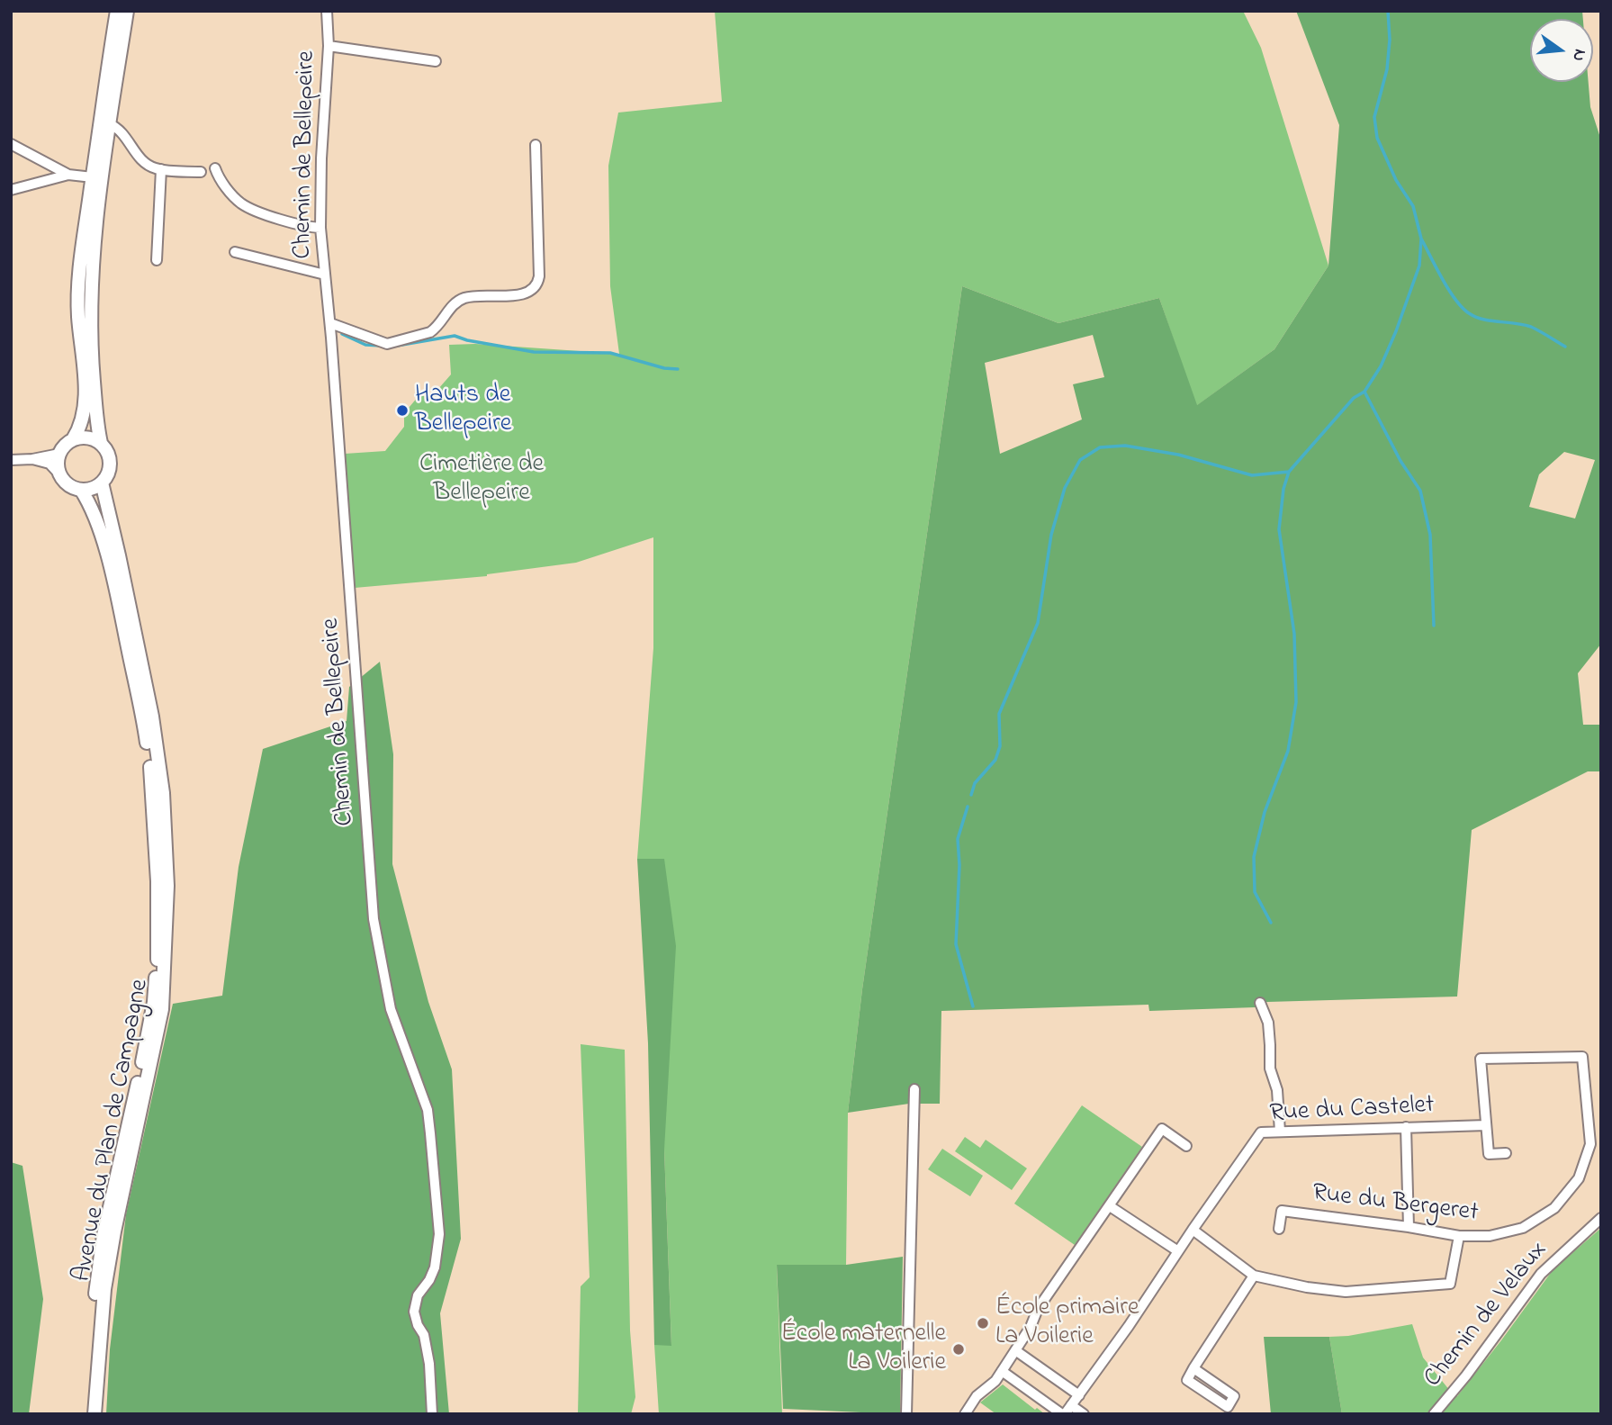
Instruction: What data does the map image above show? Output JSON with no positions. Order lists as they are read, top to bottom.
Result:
{
  "streets": {
    "main road": ["Avenue du Plan de Campagne"],
    "street": [
      "Chemin de Bellepeire",
      "Rue du Castelet",
      "Rue du Bergeret",
      "Chemin de Velaux"
    ]
  },
  "crossings": [
    ["Rue du Castelet", "Rue du Bergeret"]
  ],
  "parks": ["Cimetière de Bellepeire"],
  "places": ["Hauts de Bellepeire", "École primaire La Voilerie", "École maternelle La Voilerie"],
  "north": "right"
}
